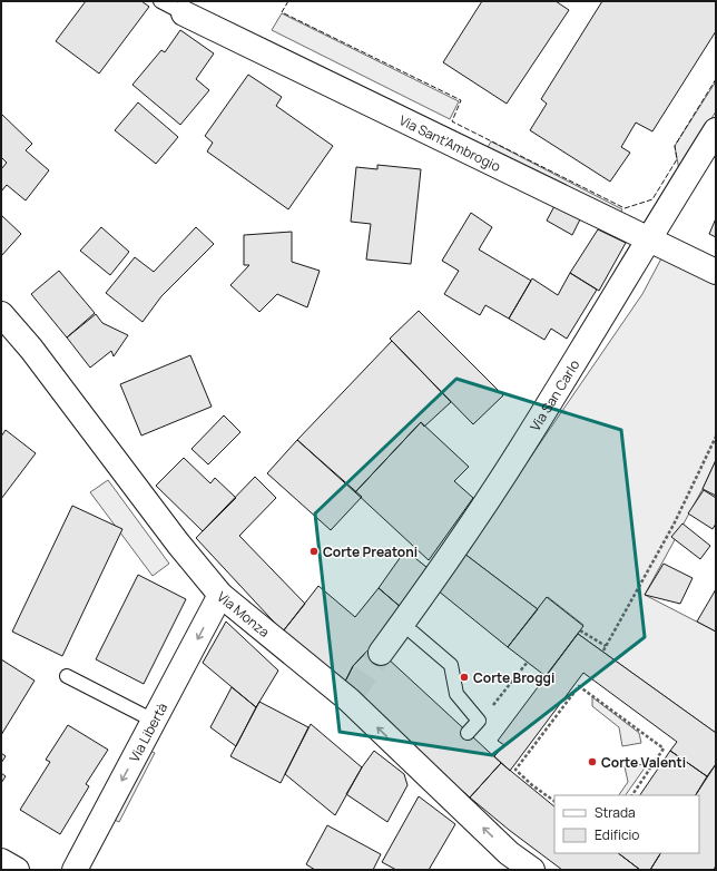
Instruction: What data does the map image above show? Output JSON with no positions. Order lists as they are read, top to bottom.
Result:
{
  "streets": {
    "street": [
      "Via Sant'Ambrogio",
      "Via San Carlo",
      "Via Monza",
      "Via Libertà"
    ]
  },
  "crossings": [
    ["Via Sant'Ambrogio", "Via San Carlo"],
    ["Via Monza", "Via Libertà"]
  ],
  "one_way": ["Via Monza", "Via Libertà"],
  "places": ["Corte Preatoni", "Corte Broggi", "Corte Valenti"],
  "legend": ["Strada", "Edificio"]
}
